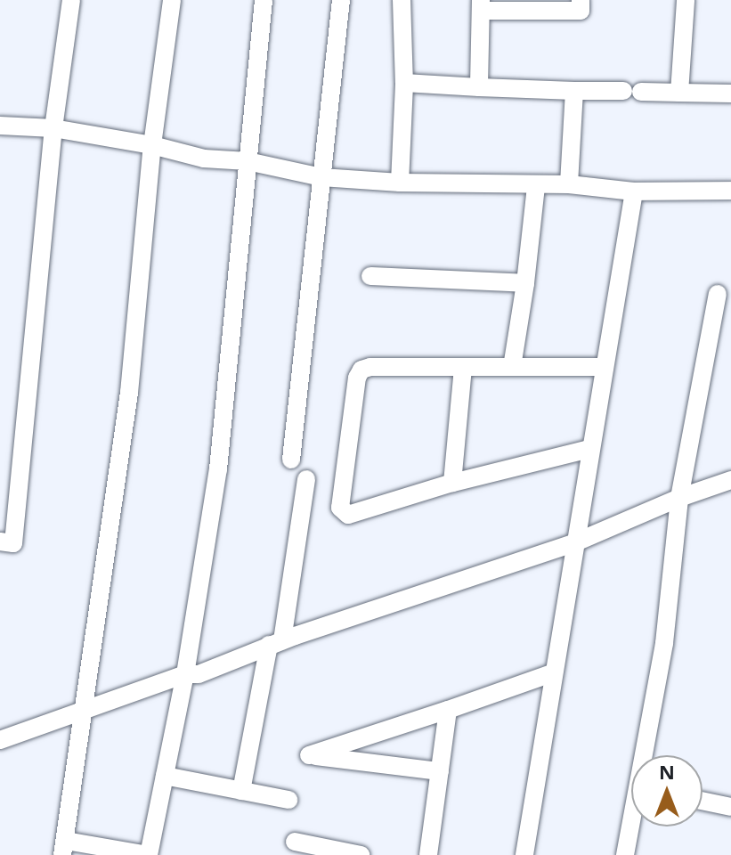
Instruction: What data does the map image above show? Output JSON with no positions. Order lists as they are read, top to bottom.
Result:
{
  "north": "top"
}
